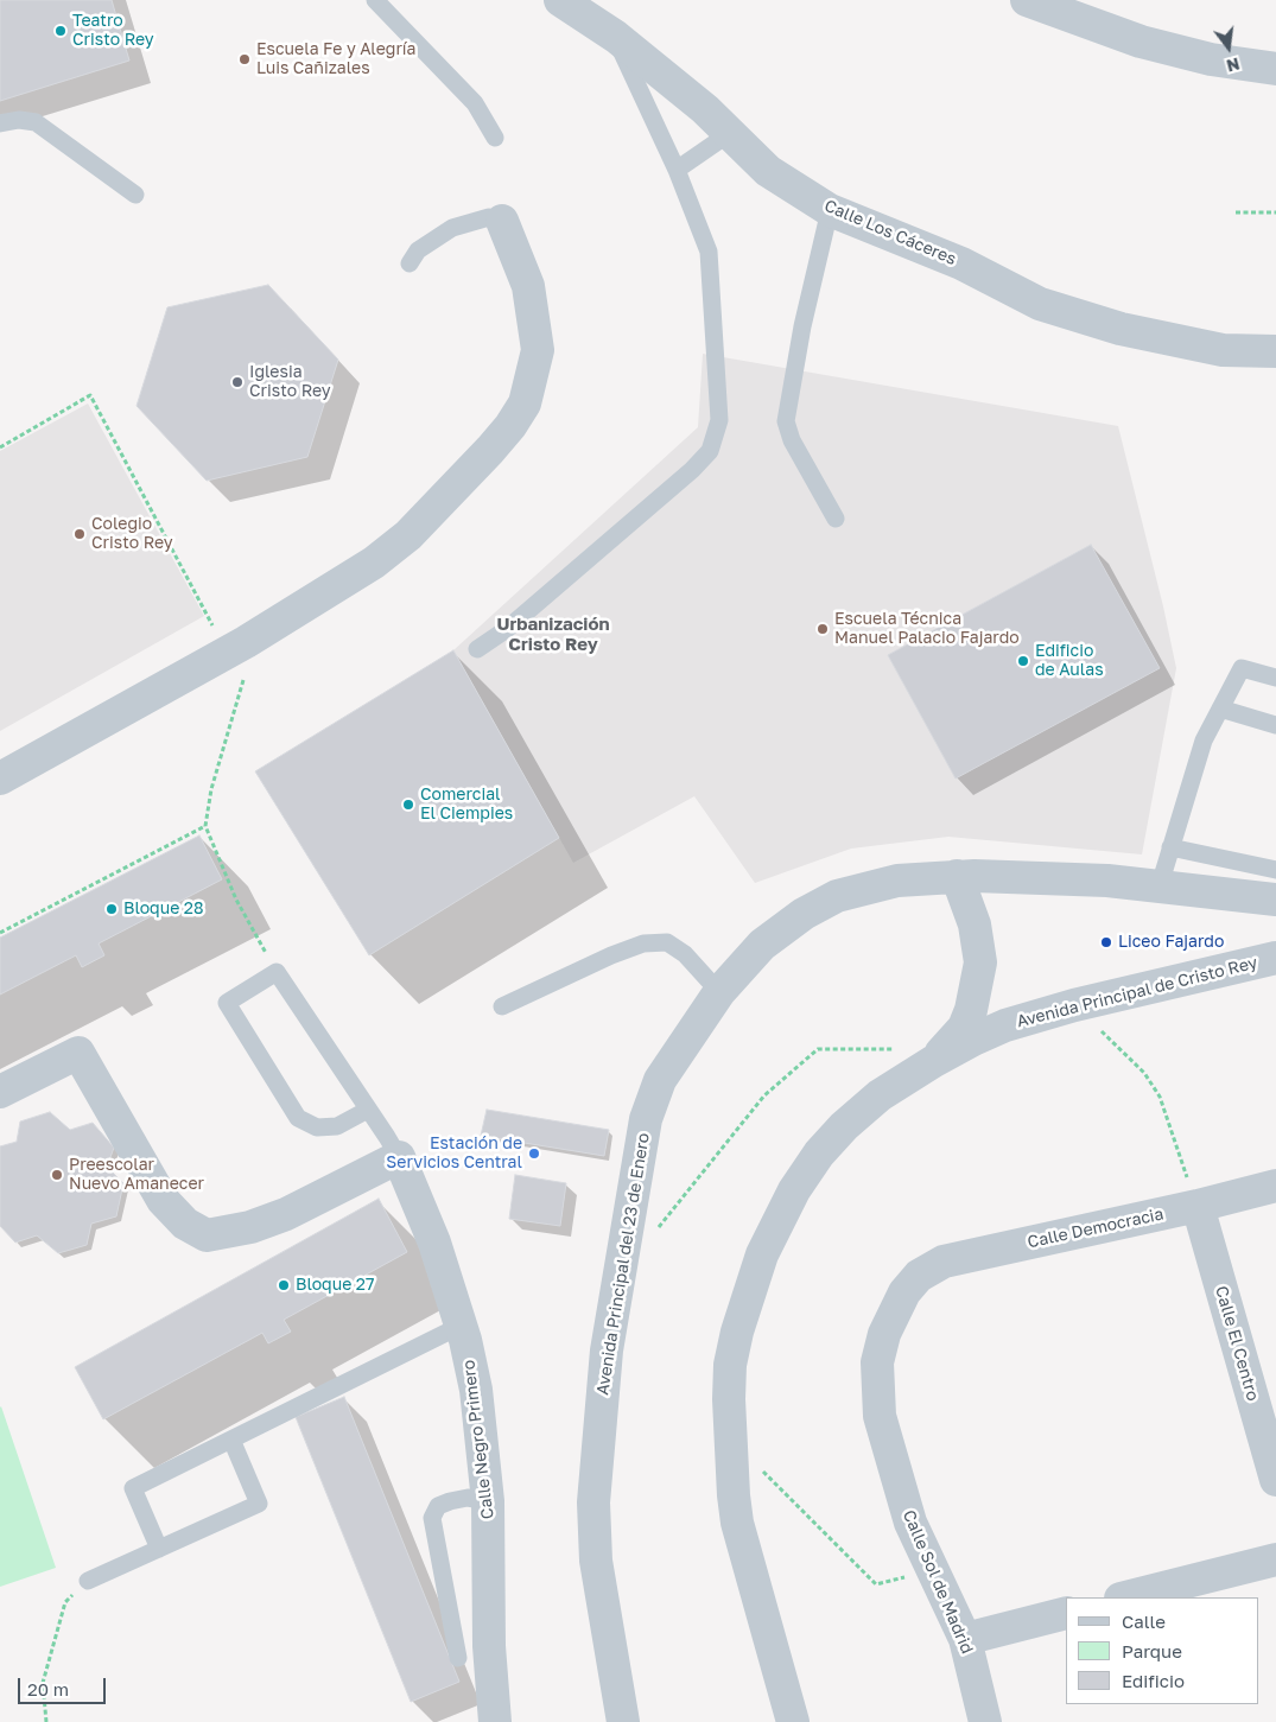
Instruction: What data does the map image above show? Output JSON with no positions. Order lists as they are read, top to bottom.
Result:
{
  "streets": {
    "street": [
      "Calle Los Cáceres",
      "Avenida Principal de Cristo Rey",
      "Calle Democracia",
      "Avenida Principal del 23 de Enero",
      "Calle El Centro",
      "Calle Negro Primero",
      "Calle Sol de Madrid"
    ]
  },
  "crossings": [
    ["Calle Democracia", "Calle El Centro"],
    ["Calle Democracia", "Calle Sol de Madrid"]
  ],
  "districts": ["Urbanización Cristo Rey"],
  "places": [
    "Teatro Cristo Rey",
    "Escuela Fe y Alegría Luis Cañizales",
    "Iglesia Cristo Rey",
    "Colegio Cristo Rey",
    "Escuela Técnica Manuel Palacio Fajardo",
    "Edificio de Aulas",
    "Comercial El Ciempies",
    "Bloque 28",
    "Liceo Fajardo",
    "Estación de Servicios Central",
    "Preescolar Nuevo Amanecer",
    "Bloque 27"
  ],
  "legend": ["Calle", "Parque", "Edificio"],
  "scale_bar": "20 m",
  "north": "bottom"
}
